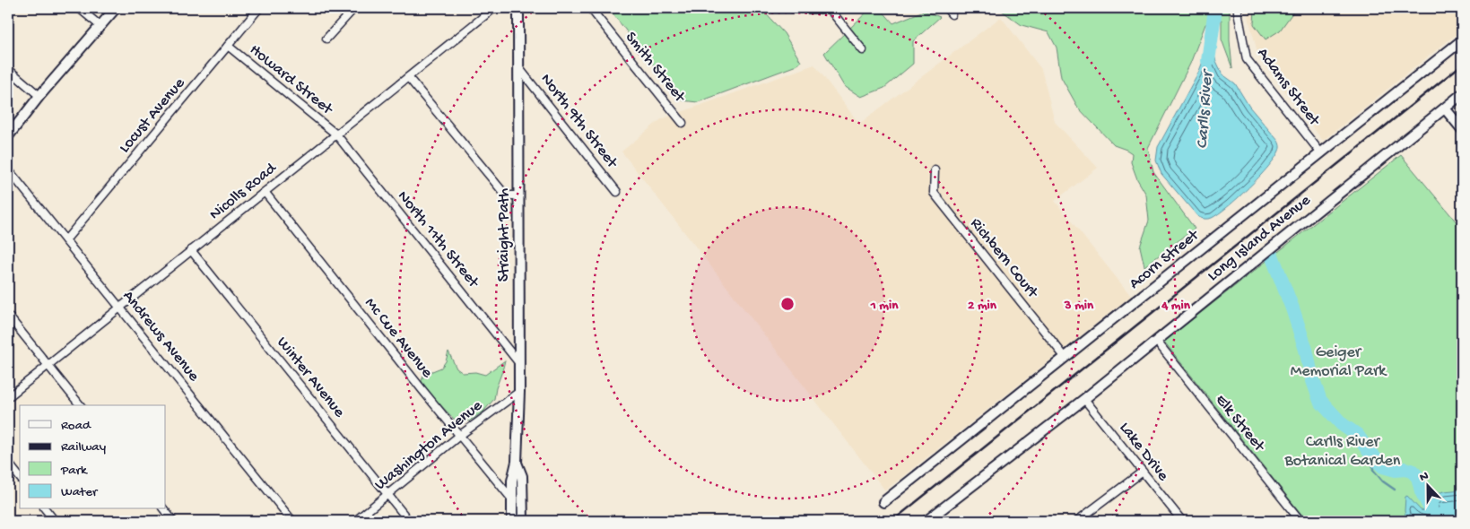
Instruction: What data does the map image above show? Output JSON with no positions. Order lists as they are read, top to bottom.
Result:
{
  "streets": {
    "street": [
      "Smith Street",
      "Howard Street",
      "Adams Street",
      "Locust Avenue",
      "North 9th Street",
      "Nicolls Road",
      "Straight Path",
      "Long Island Avenue",
      "North 11th Street",
      "Richbern Court",
      "Acorn Street",
      "Andrews Avenue",
      "Mc Cue Avenue",
      "Winter Avenue",
      "Elk Street",
      "Washington Avenue",
      "Lake Drive"
    ]
  },
  "crossings": [
    ["Howard Street", "Locust Avenue"],
    ["Howard Street", "Nicolls Road"],
    ["Howard Street", "North 11th Street"],
    ["Adams Street", "Acorn Street"],
    ["Locust Avenue", "Andrews Avenue"],
    ["North 9th Street", "Straight Path"],
    ["Nicolls Road", "North 11th Street"],
    ["Nicolls Road", "Andrews Avenue"],
    ["Nicolls Road", "Mc Cue Avenue"],
    ["Nicolls Road", "Winter Avenue"],
    ["Straight Path", "North 11th Street"],
    ["Straight Path", "Mc Cue Avenue"],
    ["Straight Path", "Washington Avenue"],
    ["Long Island Avenue", "Elk Street"],
    ["Long Island Avenue", "Lake Drive"],
    ["Richbern Court", "Acorn Street"],
    ["Mc Cue Avenue", "Washington Avenue"],
    ["Winter Avenue", "Washington Avenue"]
  ],
  "water": ["Carlls River"],
  "parks": ["Geiger Memorial Park", "Carlls River Botanical Garden"],
  "legend": [
    "Road",
    "Railway",
    "Park",
    "Water"
  ],
  "north": "top",
  "rings": [
    "1 min",
    "2 min",
    "3 min",
    "4 min"
  ]
}
